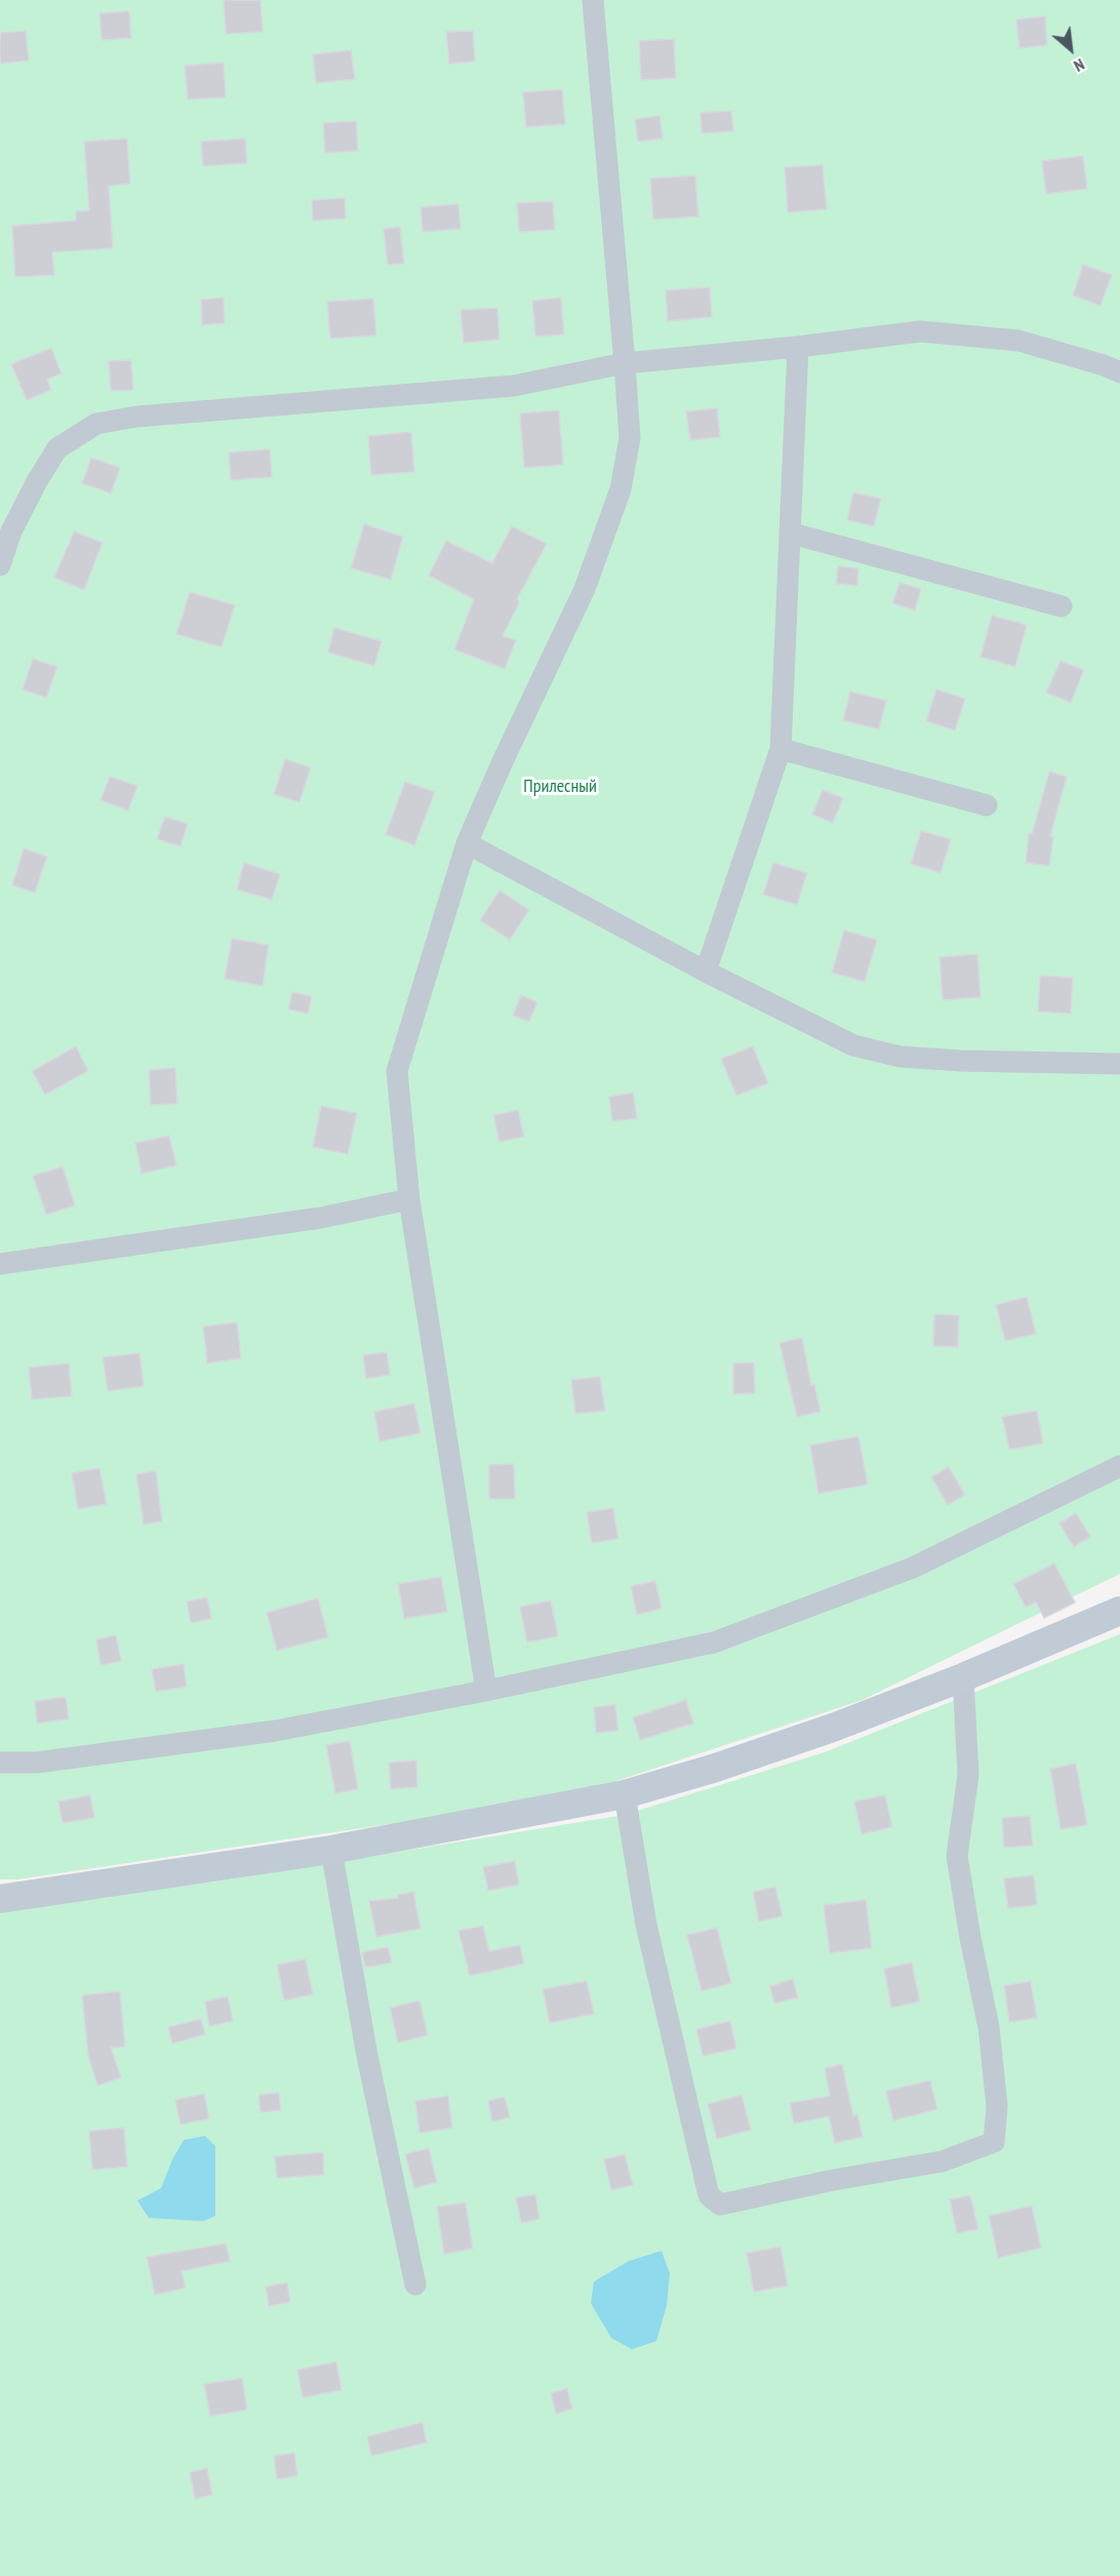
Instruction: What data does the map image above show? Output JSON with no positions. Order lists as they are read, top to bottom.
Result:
{
  "parks": ["Прилесный"],
  "north": "bottom right"
}
